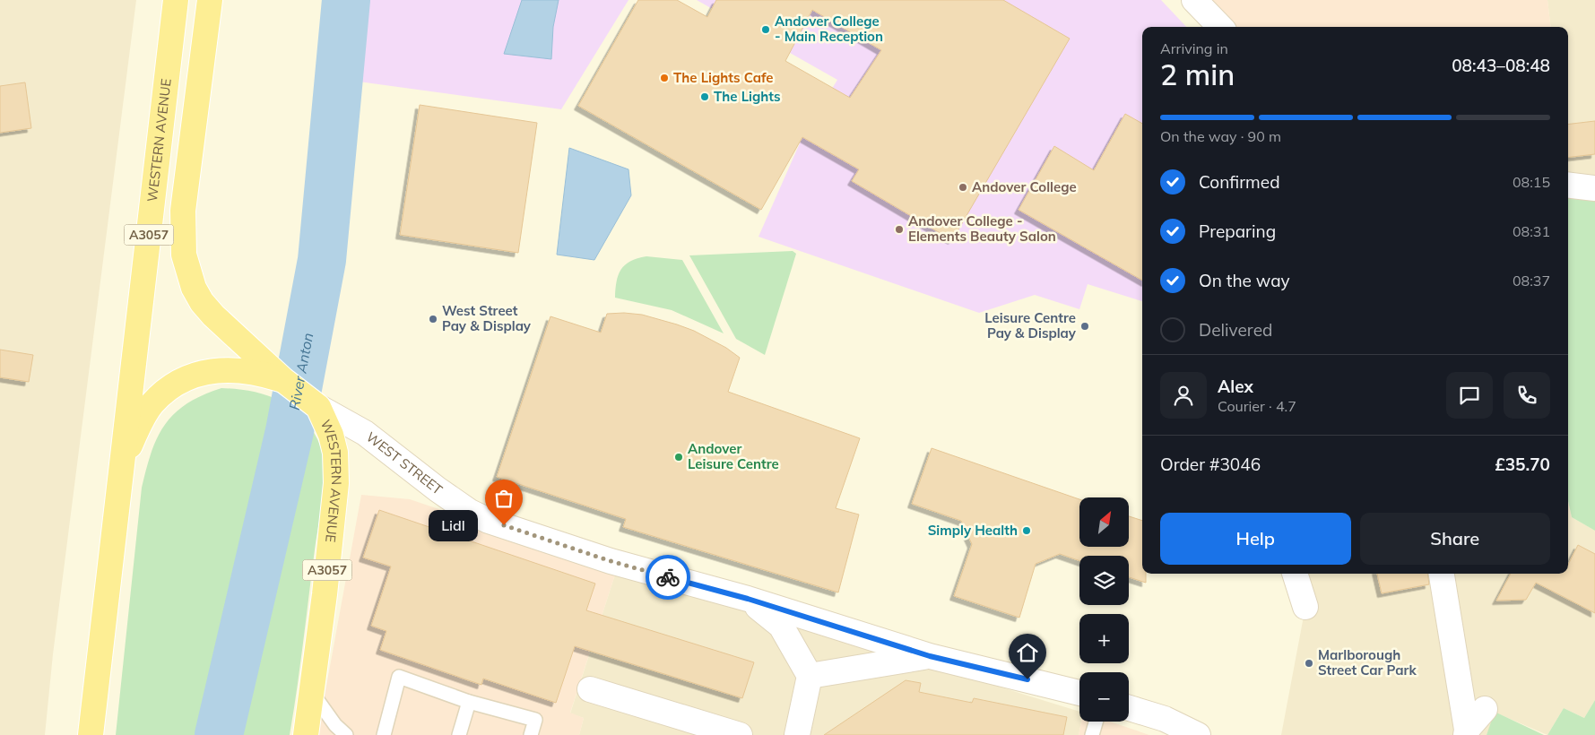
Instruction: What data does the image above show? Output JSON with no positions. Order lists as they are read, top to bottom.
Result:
{
  "streets": {
    "main road": ["WESTERN AVENUE", "A3057"],
    "street": ["WEST STREET"]
  },
  "crossings": [
    ["WESTERN AVENUE", "WEST STREET"]
  ],
  "water": ["River Anton"],
  "places": [
    "Andover College - Main Reception",
    "The Lights Cafe",
    "The Lights",
    "Andover College",
    "Andover College - Elements Beauty Salon",
    "West Street Pay & Display",
    "Leisure Centre Pay & Display",
    "Andover Leisure Centre",
    "Lidl",
    "Simply Health",
    "Marlborough Street Car Park"
  ],
  "north": "top right",
  "page": {
    "heading": ["2 min", "Arriving in", "08:43–08:48"],
    "panel": [
      "Alex",
      "Courier · 4.7",
      "Order #3046",
      "£35.70"
    ],
    "bar": "On the way · 90 m",
    "list": [
      ["Confirmed", "08:15"],
      ["Preparing", "08:31"],
      ["On the way", "08:37"],
      "Delivered"
    ],
    "map_buttons": ["+", "−"],
    "buttons": ["Help", "Share"],
    "bubble": "Lidl"
  }
}
